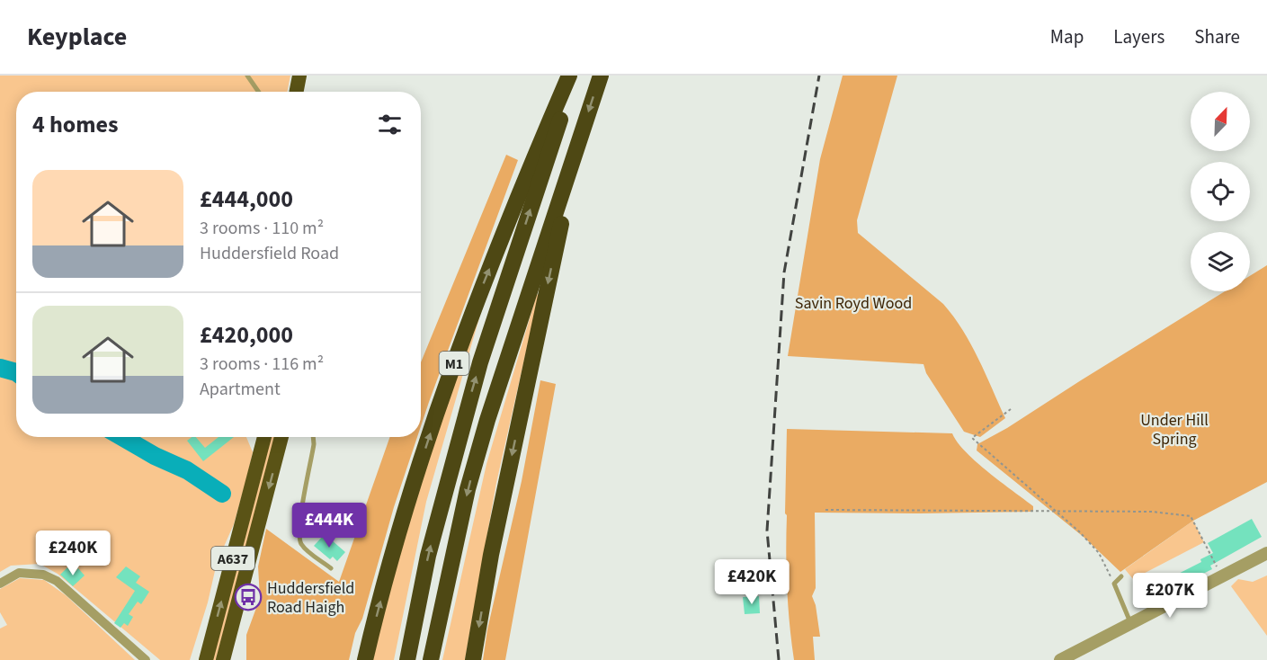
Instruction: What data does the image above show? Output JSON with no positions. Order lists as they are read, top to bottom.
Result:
{
  "streets": {
    "highway": ["M1", "A637"]
  },
  "parks": ["Savin Royd Wood", "Under Hill Spring"],
  "places": {
    "bus stop": ["Huddersfield Road Haigh"]
  },
  "north": "top right",
  "page": {
    "header": "Keyplace",
    "nav": ["Map", "Layers", "Share"],
    "heading": "4 homes",
    "list": [
      {
        "name": "£444,000",
        "note": "3 rooms · 110 m² · Huddersfield Road"
      },
      {
        "name": "£420,000",
        "note": "3 rooms · 116 m² · Apartment"
      }
    ],
    "price": [
      "£444K",
      "£240K",
      "£420K",
      "£207K"
    ]
  }
}
